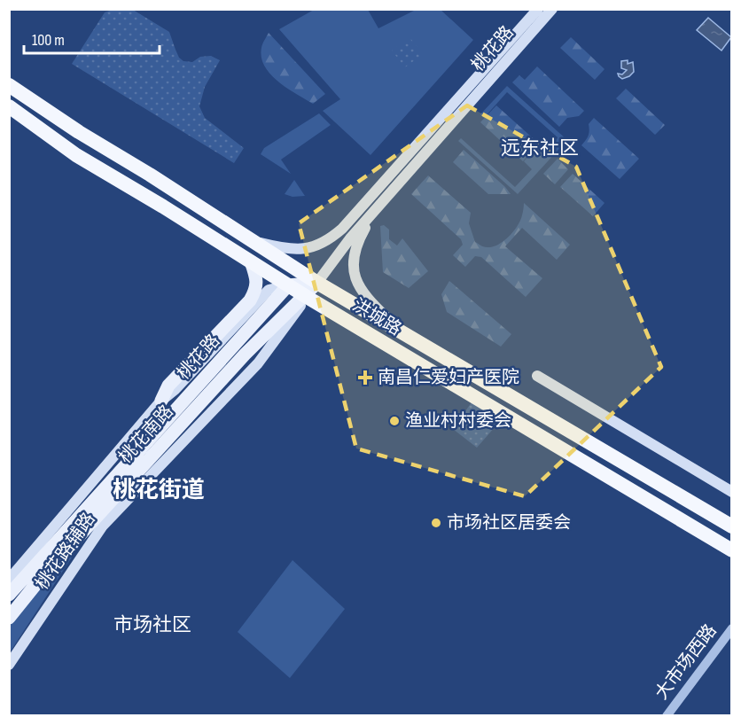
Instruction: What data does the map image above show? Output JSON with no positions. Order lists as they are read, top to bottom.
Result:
{
  "streets": {
    "highway": ["洪城路"],
    "main road": ["桃花路", "桃花南路", "桃花路辅路"],
    "street": ["大市场西路"]
  },
  "crossings": [
    ["桃花路", "洪城路"],
    ["桃花路", "桃花南路"],
    ["洪城路", "桃花南路"],
    ["洪城路", "桃花路辅路"],
    ["桃花南路", "桃花路辅路"]
  ],
  "districts": ["远东社区", "桃花街道", "市场社区"],
  "places": {
    "health": ["南昌仁爱妇产医院"],
    "other": ["渔业村村委会", "市场社区居委会"]
  },
  "scale_bar": "100 m"
}
